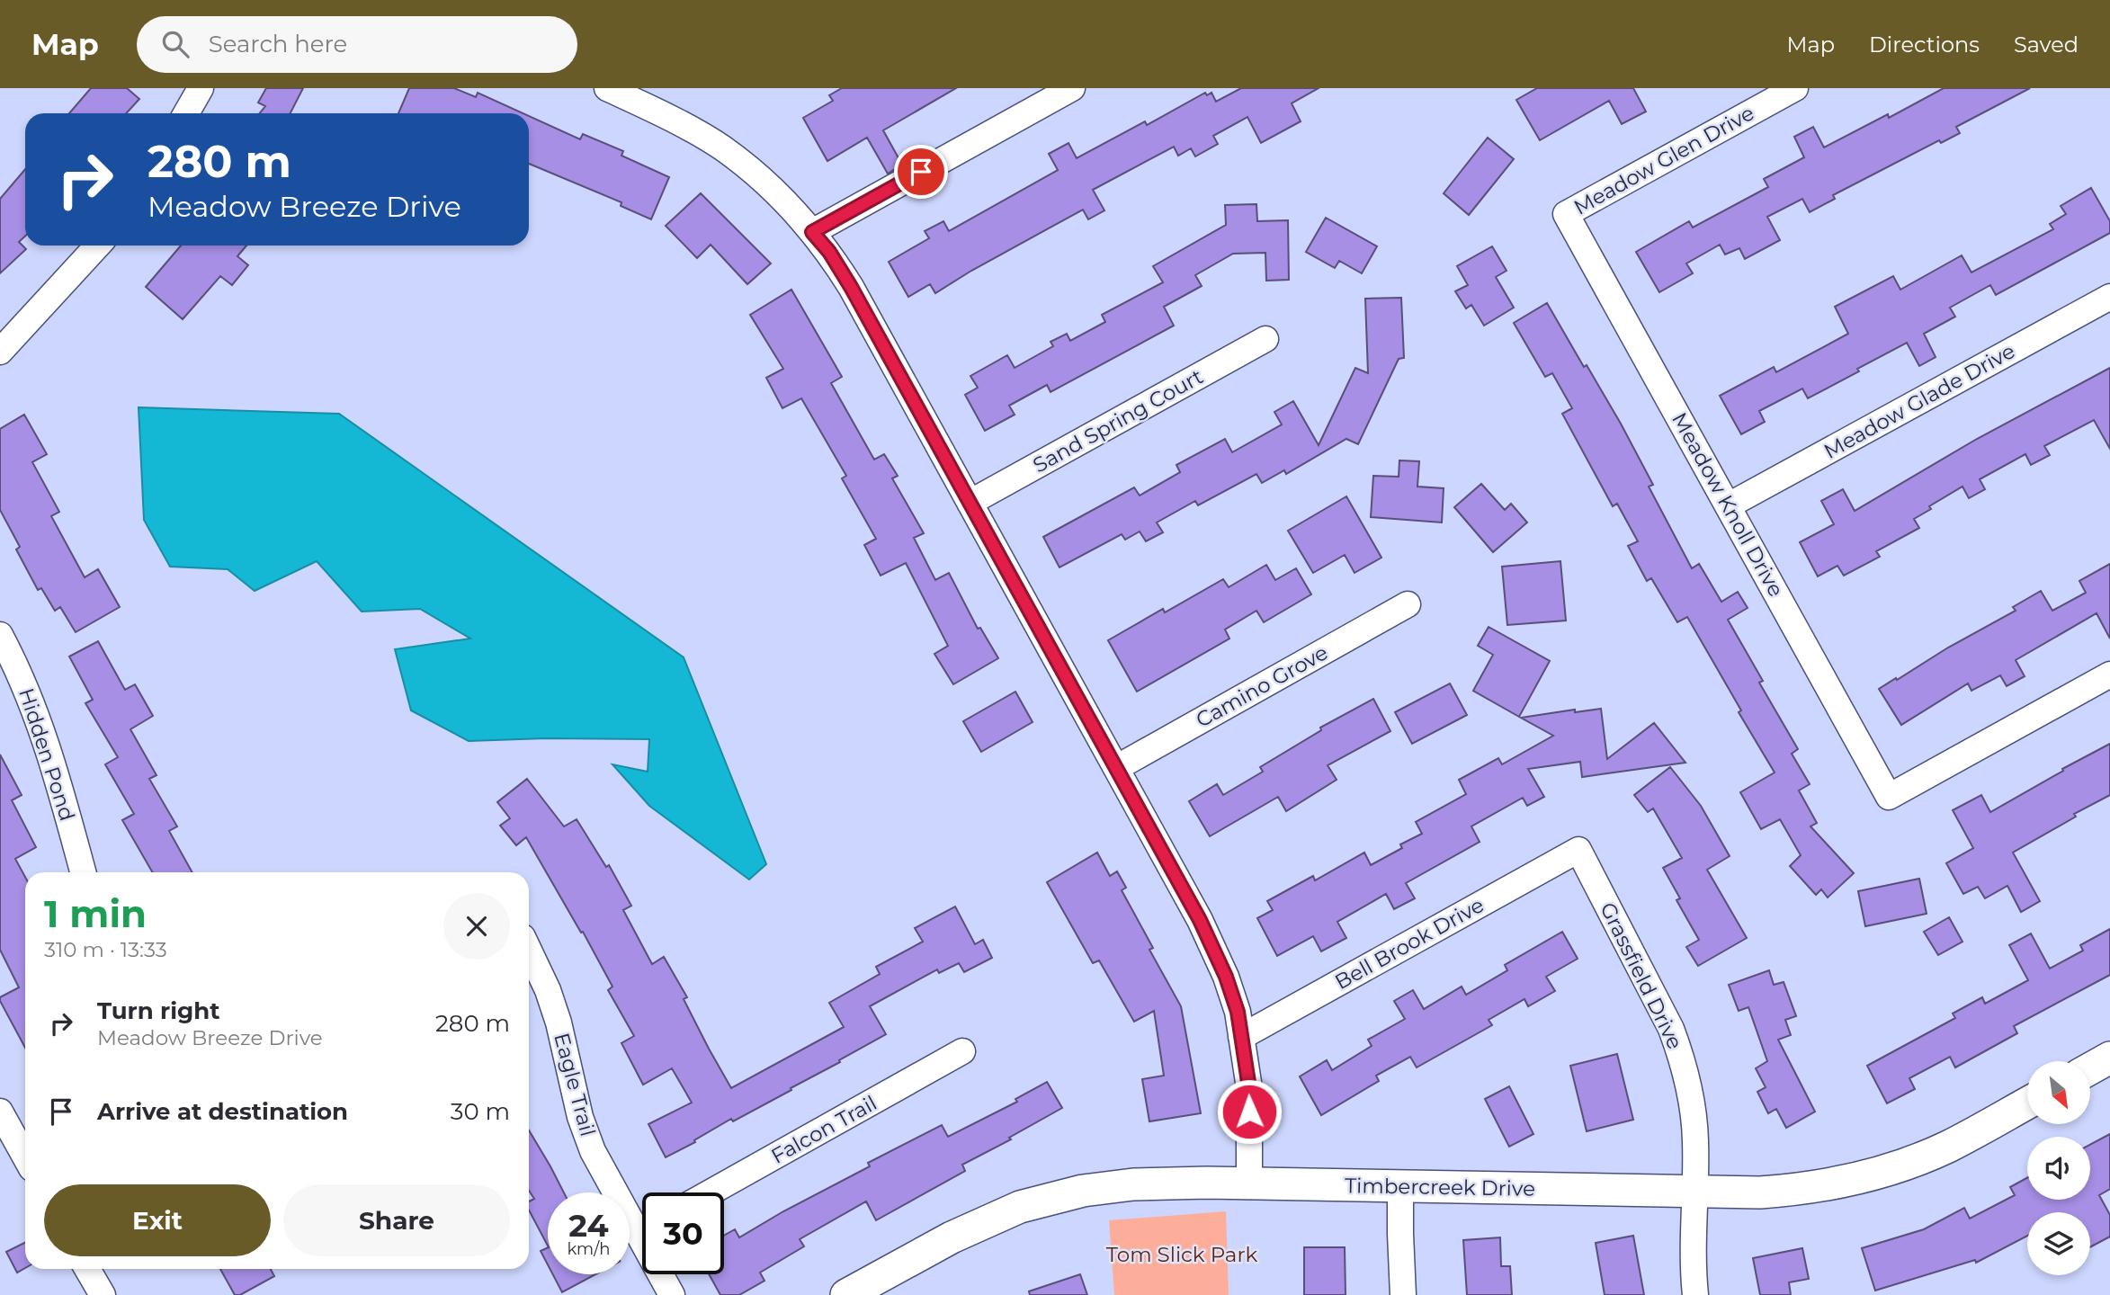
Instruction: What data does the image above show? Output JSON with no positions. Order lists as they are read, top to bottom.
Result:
{
  "streets": {
    "street": [
      "Meadow Glen Drive",
      "Meadow Glade Drive",
      "Sand Spring Court",
      "Meadow Knoll Drive",
      "Camino Grove",
      "Hidden Pond",
      "Bell Brook Drive",
      "Grassfield Drive",
      "Eagle Trail",
      "Falcon Trail",
      "Timbercreek Drive"
    ]
  },
  "crossings": [
    ["Meadow Glen Drive", "Meadow Knoll Drive"],
    ["Meadow Glade Drive", "Meadow Knoll Drive"],
    ["Bell Brook Drive", "Grassfield Drive"],
    ["Grassfield Drive", "Timbercreek Drive"]
  ],
  "parks": ["Tom Slick Park"],
  "north": "bottom right",
  "page": {
    "header": "Map",
    "search": "Search here",
    "nav": ["Map", "Directions", "Saved"],
    "turn": ["280 m", "Meadow Breeze Drive"],
    "heading": ["1 min", "310 m · 13:33"],
    "list": [
      {
        "name": "Turn right",
        "note": "Meadow Breeze Drive",
        "value": "280 m"
      },
      {
        "name": "Arrive at destination",
        "value": "30 m"
      }
    ],
    "buttons": ["Exit", "Share"],
    "speed": "24 km/h",
    "limit": "30"
  }
}
